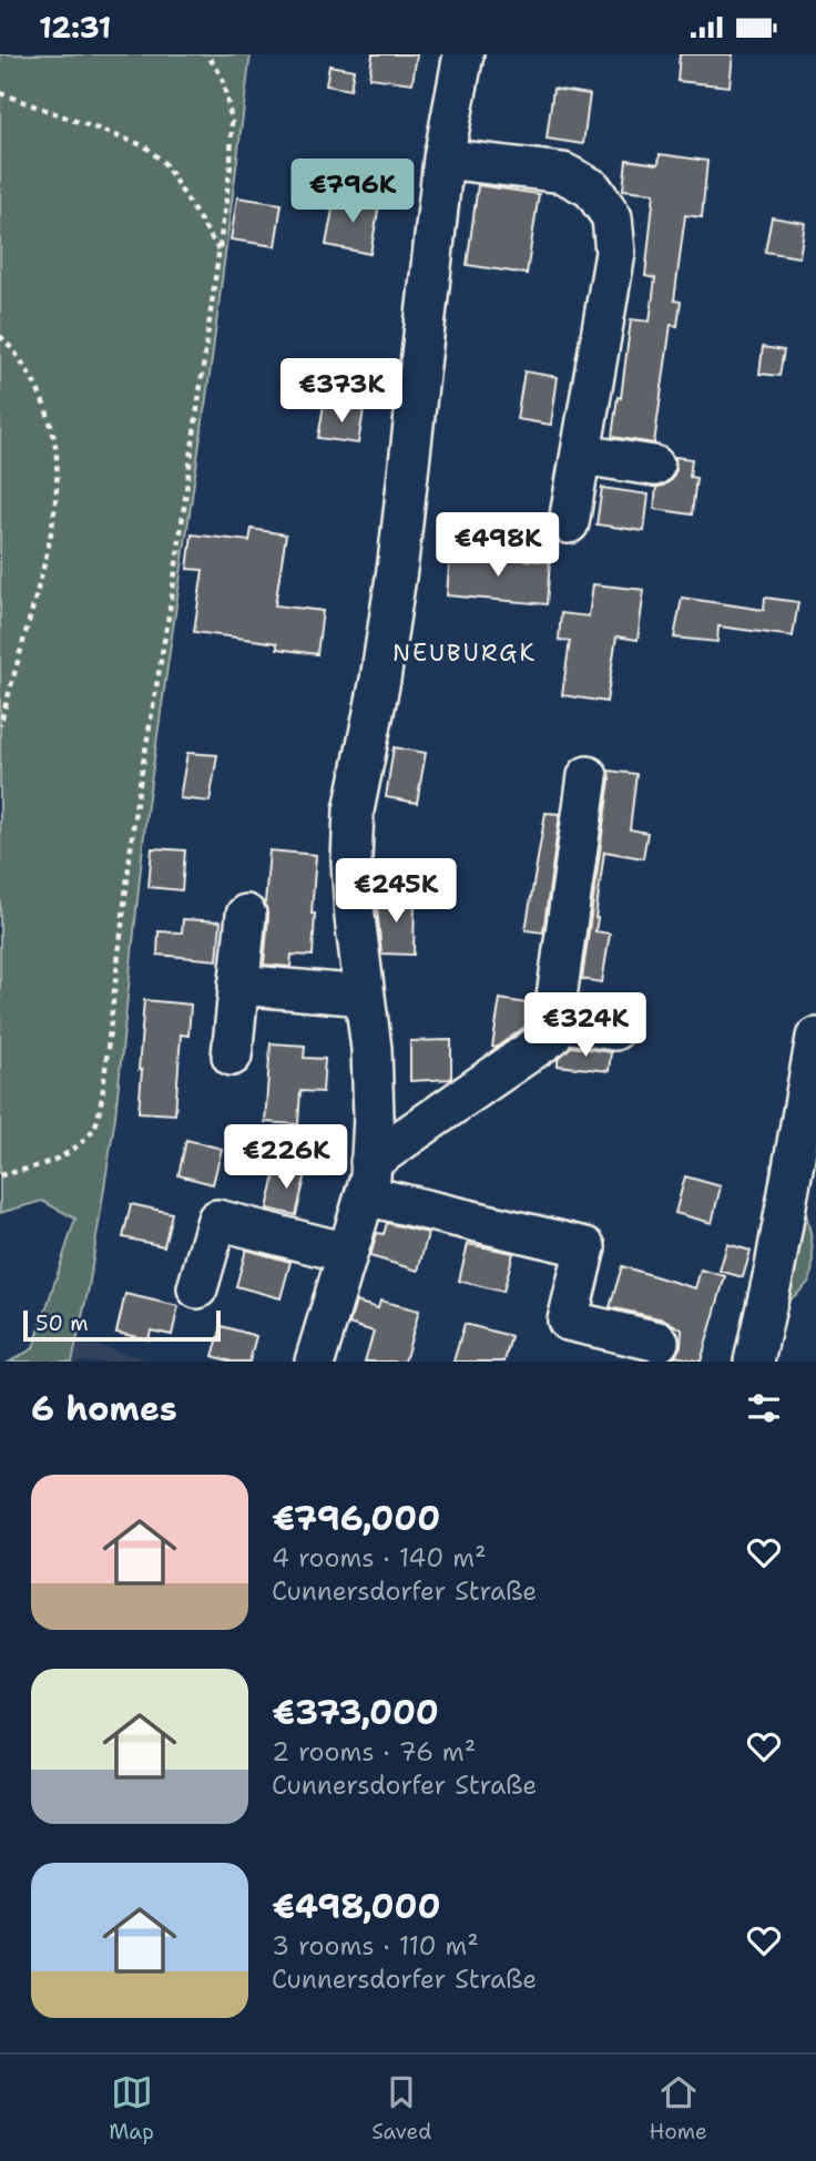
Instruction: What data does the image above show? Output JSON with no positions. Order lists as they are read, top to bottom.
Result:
{
  "districts": ["NEUBURGK"],
  "scale_bar": "50 m",
  "page": {
    "status": "12:31",
    "price": [
      "€796K",
      "€373K",
      "€498K",
      "€245K",
      "€324K",
      "€226K"
    ],
    "scale": "50 m",
    "heading": "6 homes",
    "list": [
      {
        "name": "€796,000",
        "note": "4 rooms · 140 m² · Cunnersdorfer Straße"
      },
      {
        "name": "€373,000",
        "note": "2 rooms · 76 m² · Cunnersdorfer Straße"
      },
      {
        "name": "€498,000",
        "note": "3 rooms · 110 m² · Cunnersdorfer Straße"
      }
    ],
    "tabs": ["Map", "Saved", "Home"]
  }
}
